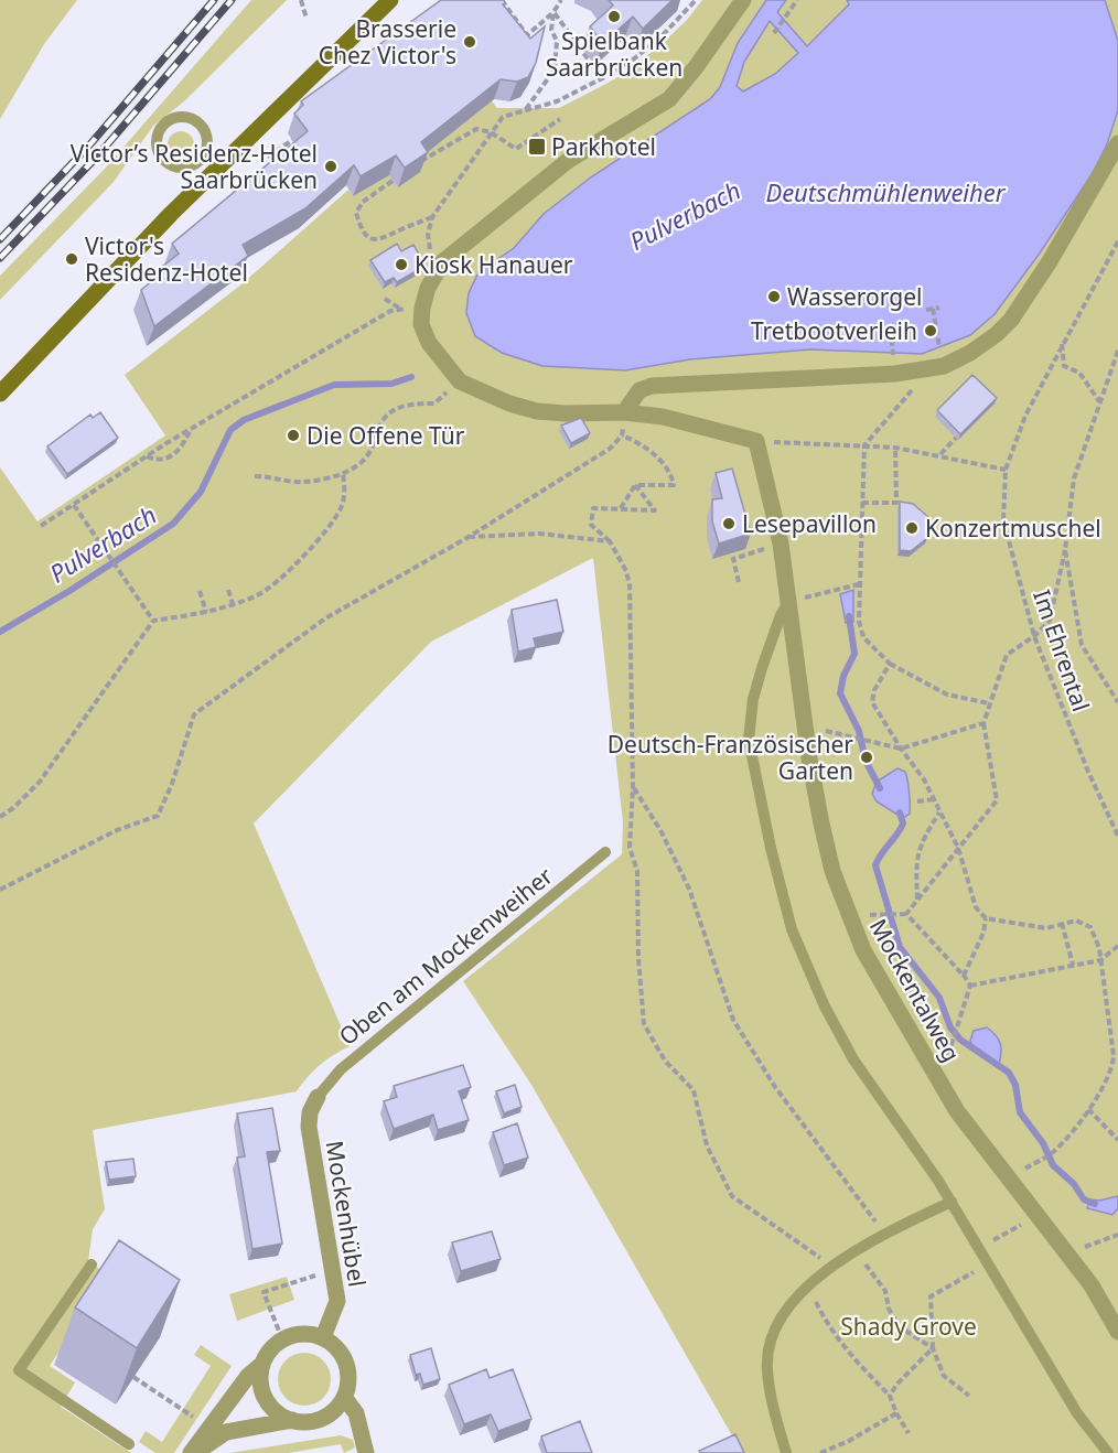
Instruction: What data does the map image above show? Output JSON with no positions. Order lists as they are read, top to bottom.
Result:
{
  "streets": {
    "street": ["Mockentalweg", "Mockenhübel"],
    "lane": ["Oben am Mockenweiher"],
    "path": ["Im Ehrental"]
  },
  "crossings": [
    ["Oben am Mockenweiher", "Mockenhübel"]
  ],
  "water": ["Deutschmühlenweiher", "Pulverbach"],
  "parks": ["Shady Grove"],
  "places": {
    "other": [
      "Spielbank Saarbrücken",
      "Brasserie Chez Victor's",
      "Victor’s Residenz-Hotel Saarbrücken",
      "Victor's Residenz-Hotel",
      "Kiosk Hanauer",
      "Wasserorgel",
      "Tretbootverleih",
      "Die Offene Tür",
      "Lesepavillon",
      "Konzertmuschel",
      "Deutsch-Französischer Garten"
    ],
    "transit": ["Parkhotel"]
  }
}
